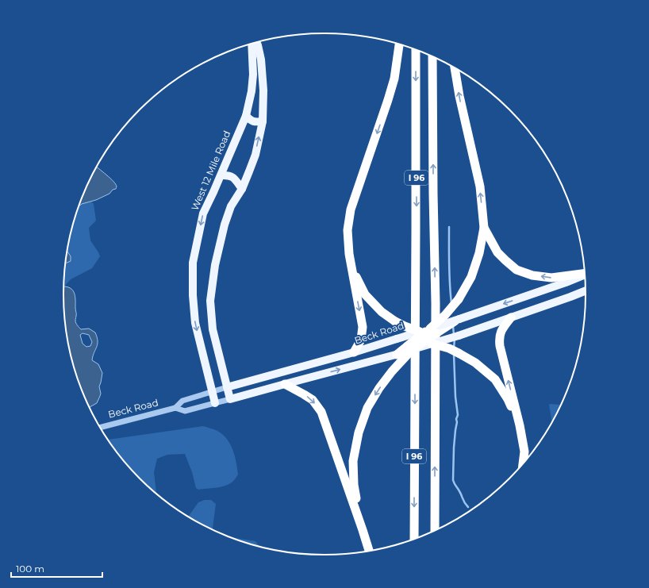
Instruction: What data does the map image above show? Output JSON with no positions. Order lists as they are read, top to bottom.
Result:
{
  "streets": {
    "highway": ["I 96"],
    "main road": ["West 12 Mile Road", "Beck Road"]
  },
  "crossings": [
    ["West 12 Mile Road", "Beck Road"]
  ],
  "scale_bar": "100 m"
}
